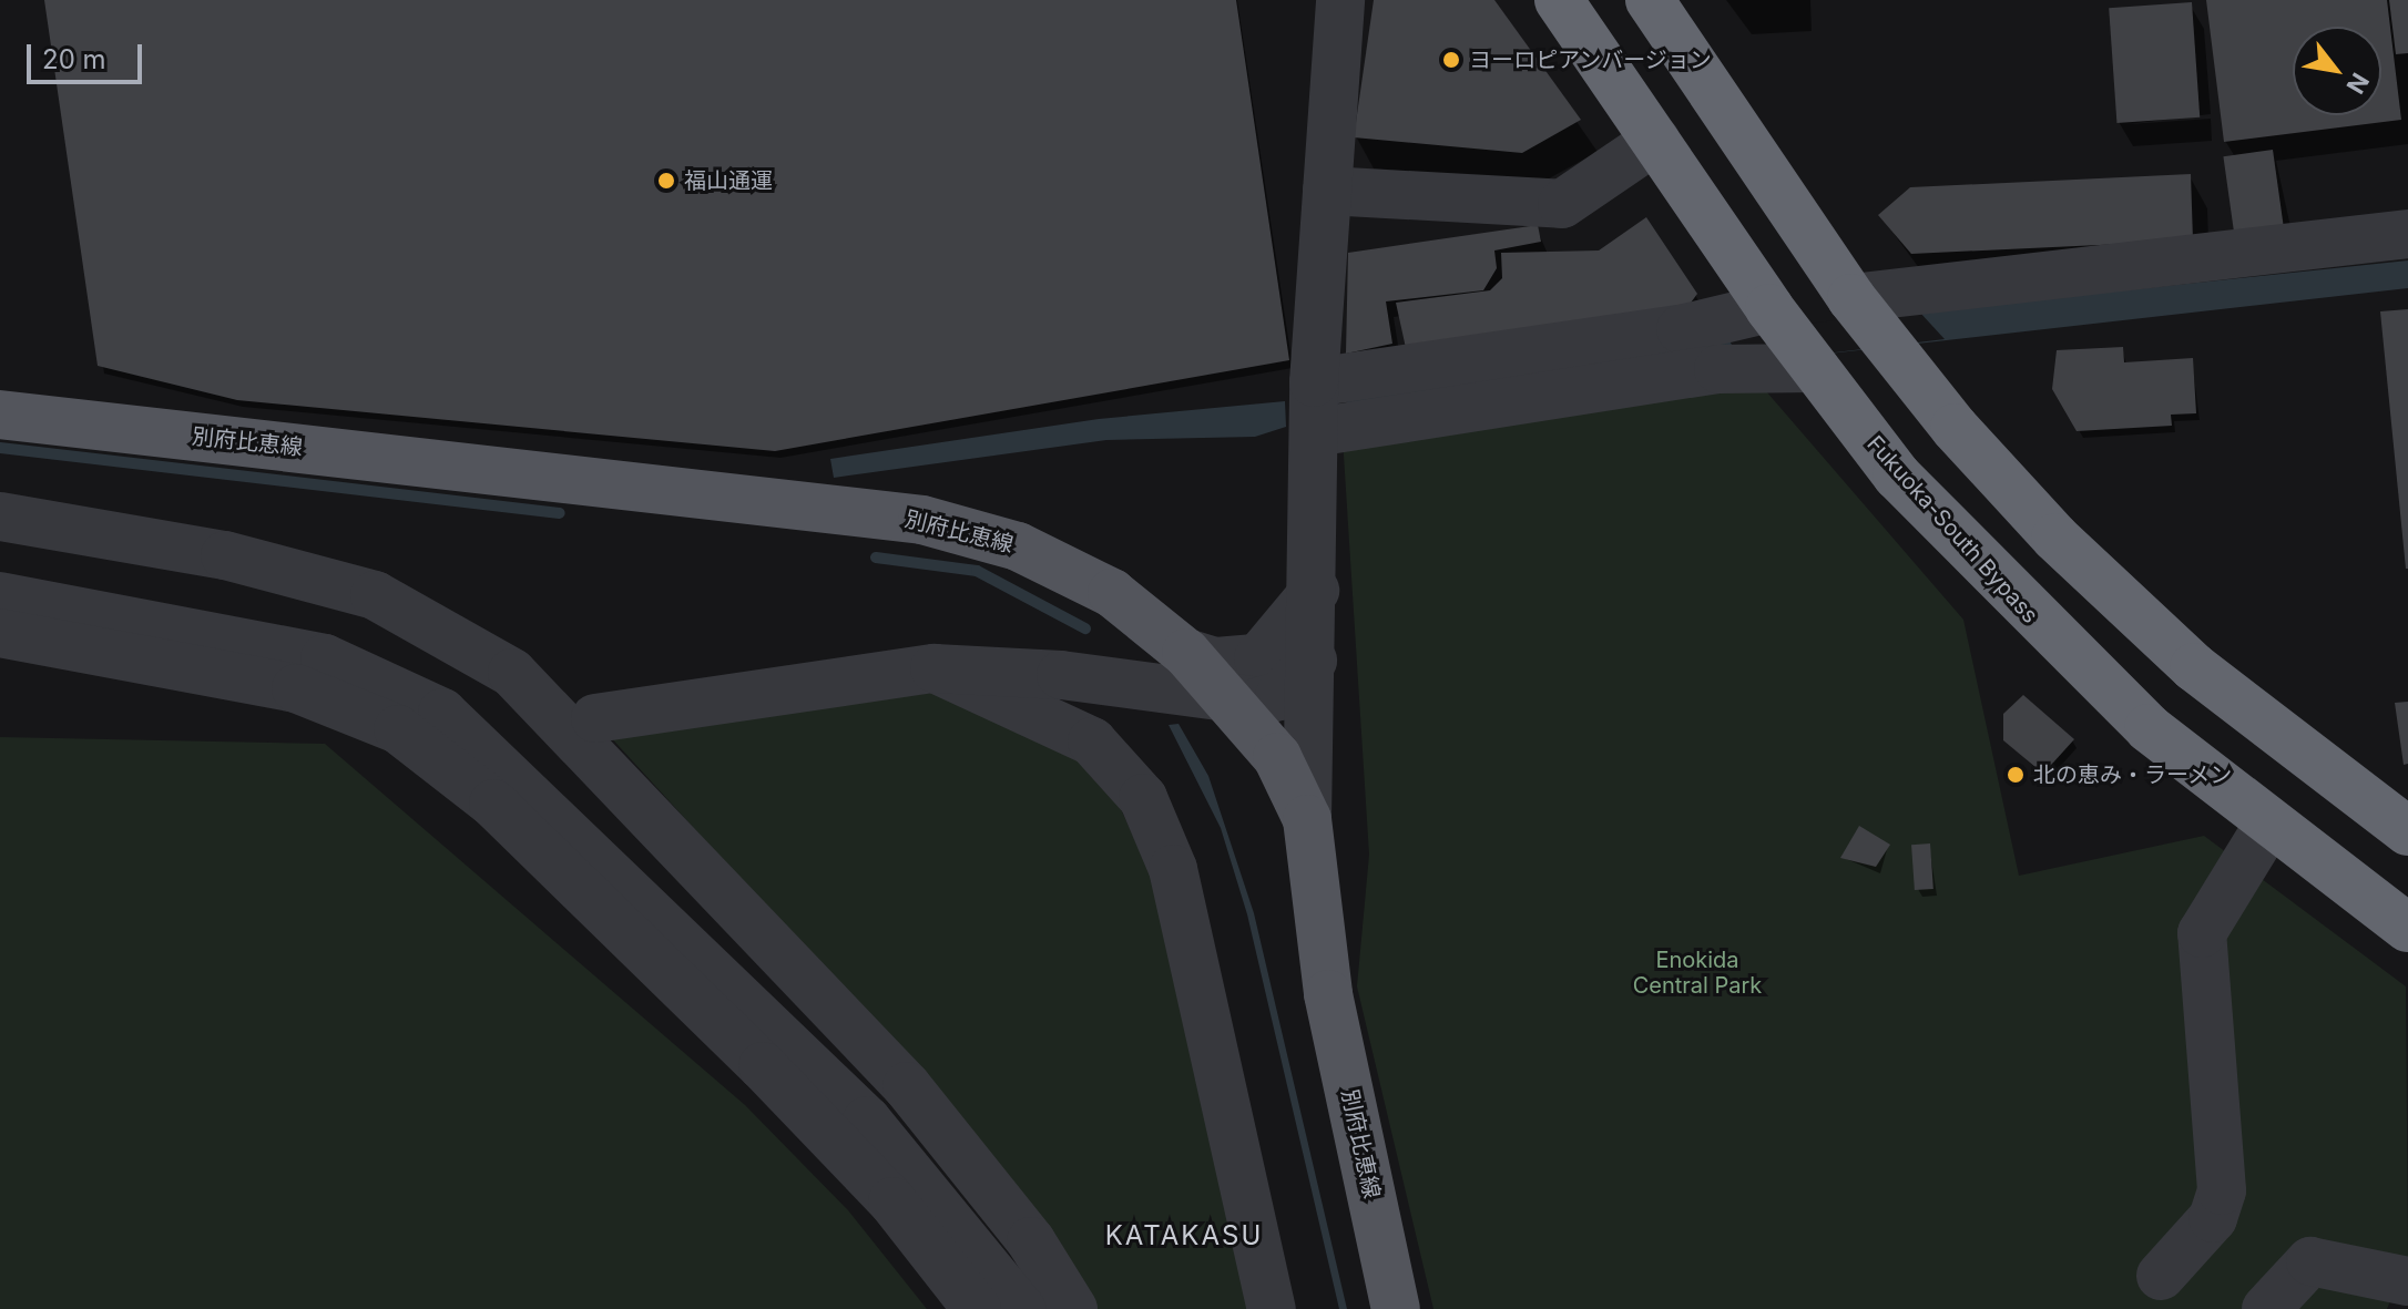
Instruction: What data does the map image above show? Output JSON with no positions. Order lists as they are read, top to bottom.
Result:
{
  "streets": {
    "highway": ["Fukuoka-South Bypass"],
    "main road": ["別府比恵線"]
  },
  "districts": ["KATAKASU"],
  "parks": ["Enokida Central Park"],
  "places": ["ヨーロピアンバージョン", "福山通運", "北の恵み・ラーメン"],
  "scale_bar": "20 m",
  "north": "bottom right"
}
